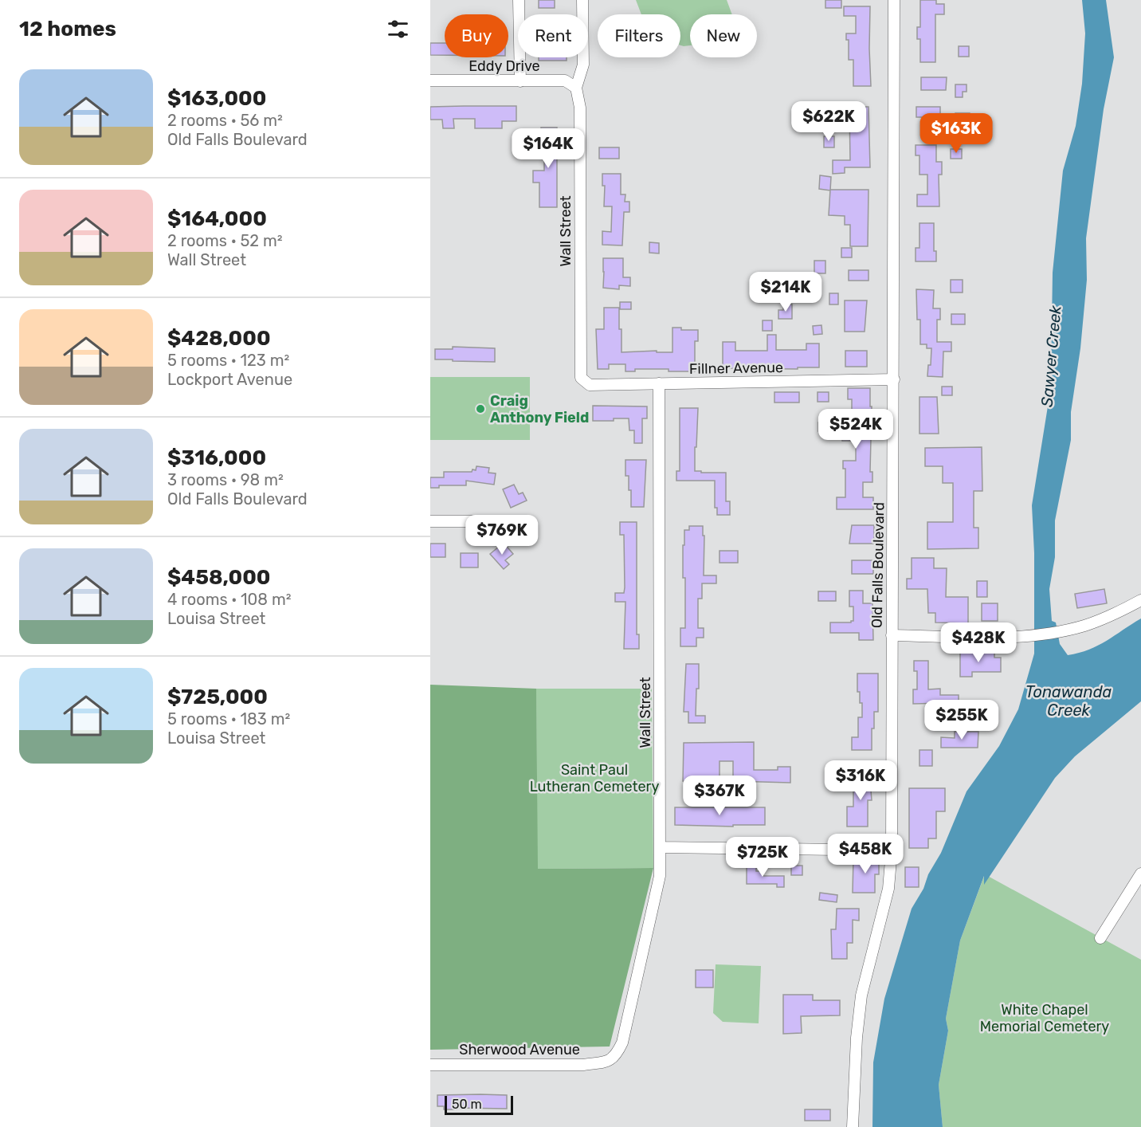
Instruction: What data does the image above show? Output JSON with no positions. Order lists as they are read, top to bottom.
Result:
{
  "streets": {
    "street": [
      "Eddy Drive",
      "Wall Street",
      "Fillner Avenue",
      "Old Falls Boulevard",
      "Sherwood Avenue"
    ]
  },
  "crossings": [
    ["Eddy Drive", "Wall Street"],
    ["Wall Street", "Fillner Avenue"],
    ["Wall Street", "Sherwood Avenue"],
    ["Fillner Avenue", "Old Falls Boulevard"]
  ],
  "water": ["Sawyer Creek", "Tonawanda Creek"],
  "parks": ["Saint Paul Lutheran Cemetery", "White Chapel Memorial Cemetery"],
  "places": ["Craig Anthony Field"],
  "scale_bar": "50 m",
  "page": {
    "heading": "12 homes",
    "chip": [
      "Buy",
      "Rent",
      "Filters",
      "New"
    ],
    "list": [
      {
        "name": "$163,000",
        "note": "2 rooms · 56 m² · Old Falls Boulevard"
      },
      {
        "name": "$164,000",
        "note": "2 rooms · 52 m² · Wall Street"
      },
      {
        "name": "$428,000",
        "note": "5 rooms · 123 m² · Lockport Avenue"
      },
      {
        "name": "$316,000",
        "note": "3 rooms · 98 m² · Old Falls Boulevard"
      },
      {
        "name": "$458,000",
        "note": "4 rooms · 108 m² · Louisa Street"
      },
      {
        "name": "$725,000",
        "note": "5 rooms · 183 m² · Louisa Street"
      }
    ],
    "price": [
      "$622K",
      "$163K",
      "$164K",
      "$214K",
      "$524K",
      "$769K",
      "$428K",
      "$255K",
      "$316K",
      "$367K",
      "$458K",
      "$725K"
    ],
    "scale": "50 m"
  }
}
